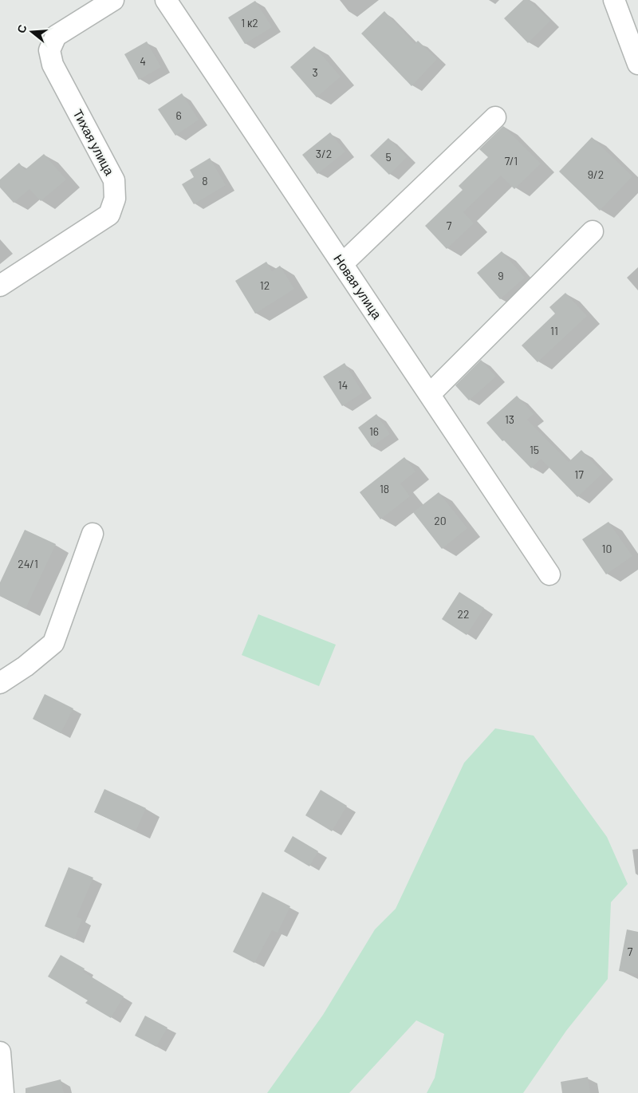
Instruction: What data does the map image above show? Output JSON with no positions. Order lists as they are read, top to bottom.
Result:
{
  "streets": {
    "street": ["Тихая улица", "Новая улица"]
  },
  "house_numbers": [
    "1 к2",
    "4",
    "3",
    "6",
    "3/2",
    "5",
    "7/1",
    "9/2",
    "8",
    "7",
    "9",
    "12",
    "11",
    "14",
    "13",
    "16",
    "15",
    "17",
    "18",
    "20",
    "10",
    "24/1",
    "22",
    "7"
  ],
  "north": "left"
}
